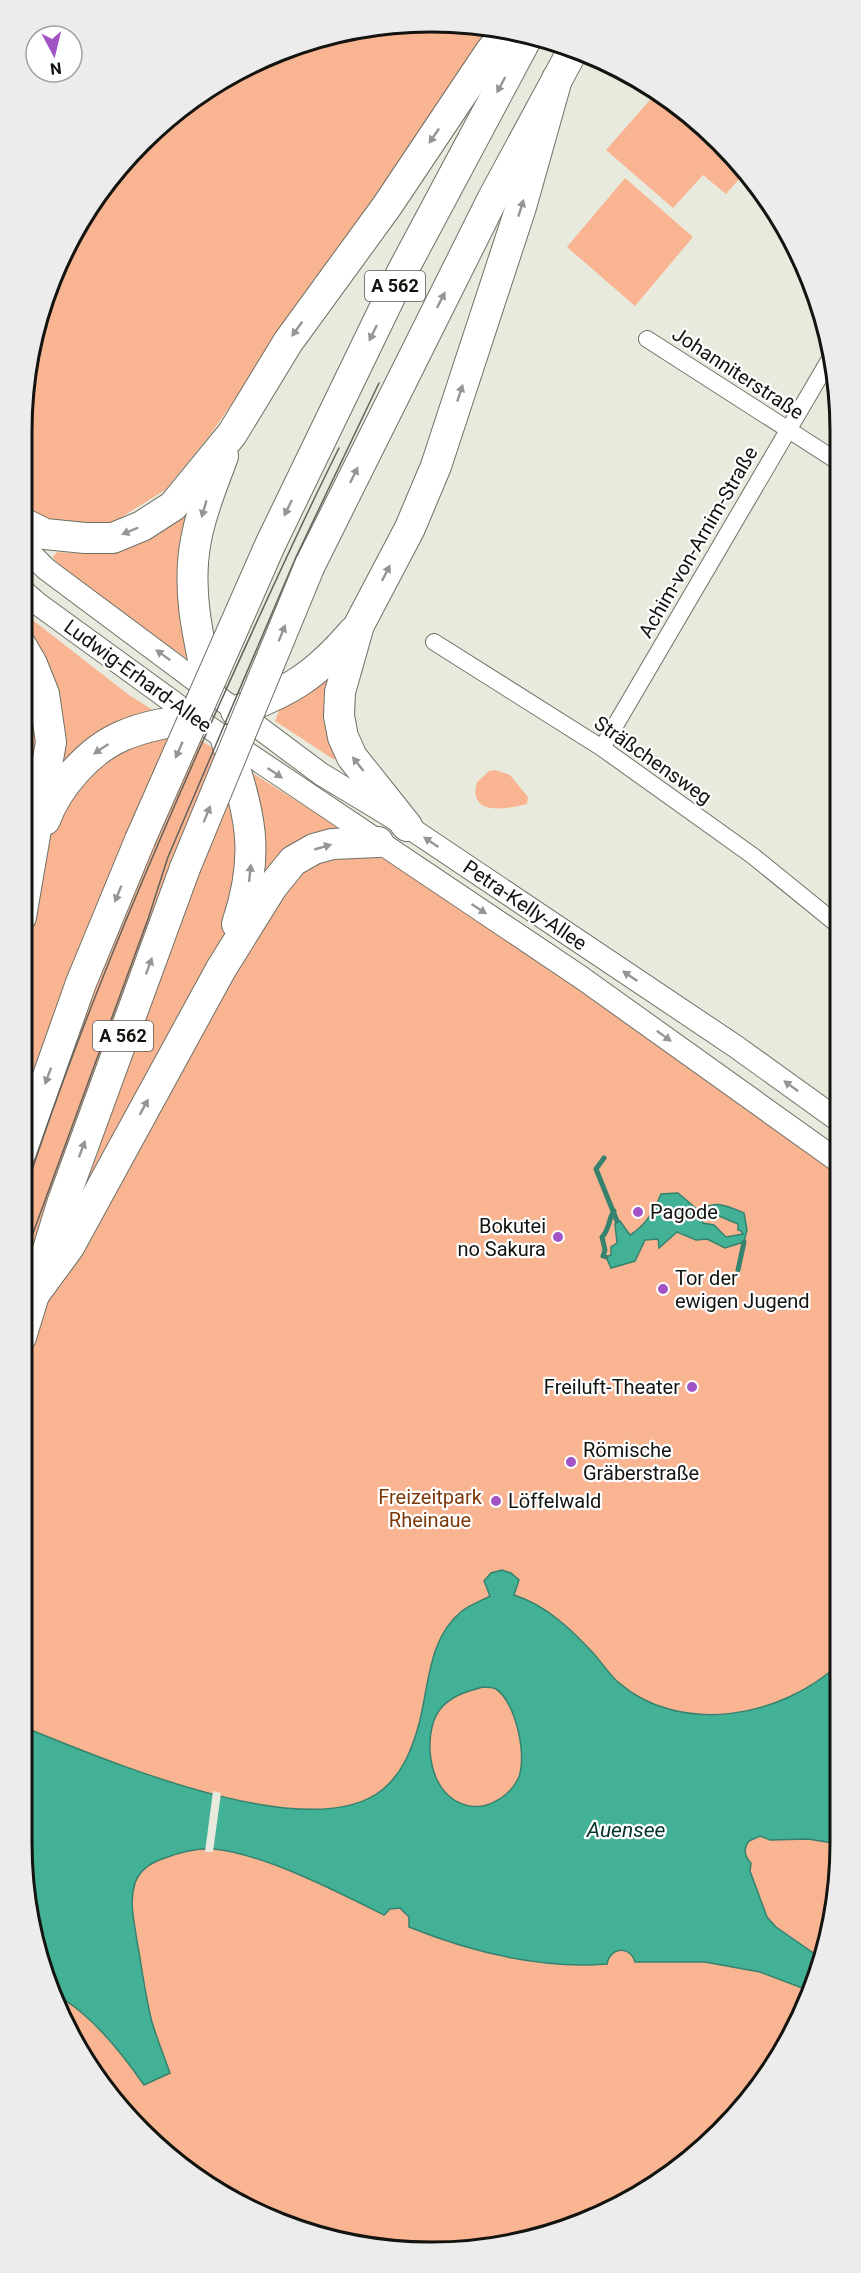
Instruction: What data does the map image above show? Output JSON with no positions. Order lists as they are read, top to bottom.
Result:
{
  "streets": {
    "highway": ["A 562"],
    "main road": ["Ludwig-Erhard-Allee", "Petra-Kelly-Allee"],
    "street": ["Johanniterstraße", "Achim-von-Arnim-Straße", "Sträßchensweg"]
  },
  "crossings": [
    ["Johanniterstraße", "Achim-von-Arnim-Straße"],
    ["Achim-von-Arnim-Straße", "Sträßchensweg"],
    ["Ludwig-Erhard-Allee", "Petra-Kelly-Allee"]
  ],
  "water": ["Auensee"],
  "parks": ["Freizeitpark Rheinaue"],
  "places": [
    "Pagode",
    "Bokutei no Sakura",
    "Tor der ewigen Jugend",
    "Freiluft-Theater",
    "Römische Gräberstraße",
    "Löffelwald"
  ],
  "north": "bottom"
}
